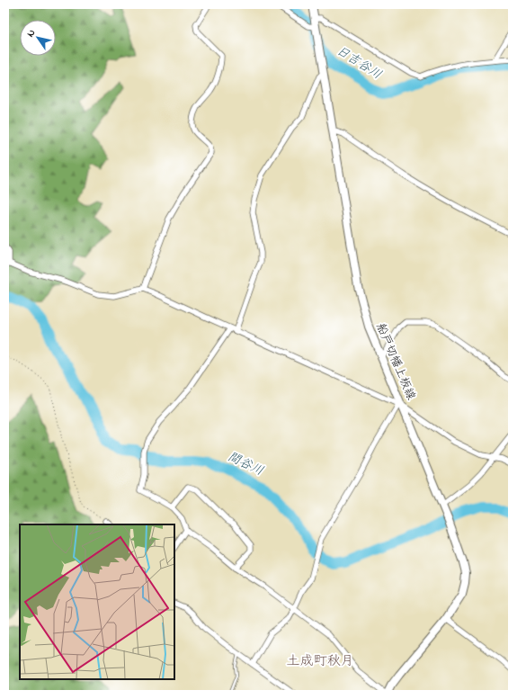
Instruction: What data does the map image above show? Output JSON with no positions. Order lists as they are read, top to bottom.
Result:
{
  "streets": {
    "main road": ["船戸切幡上板線"]
  },
  "districts": ["土成町秋月"],
  "water": ["日吉谷川", "間谷川"],
  "north": "top left"
}
